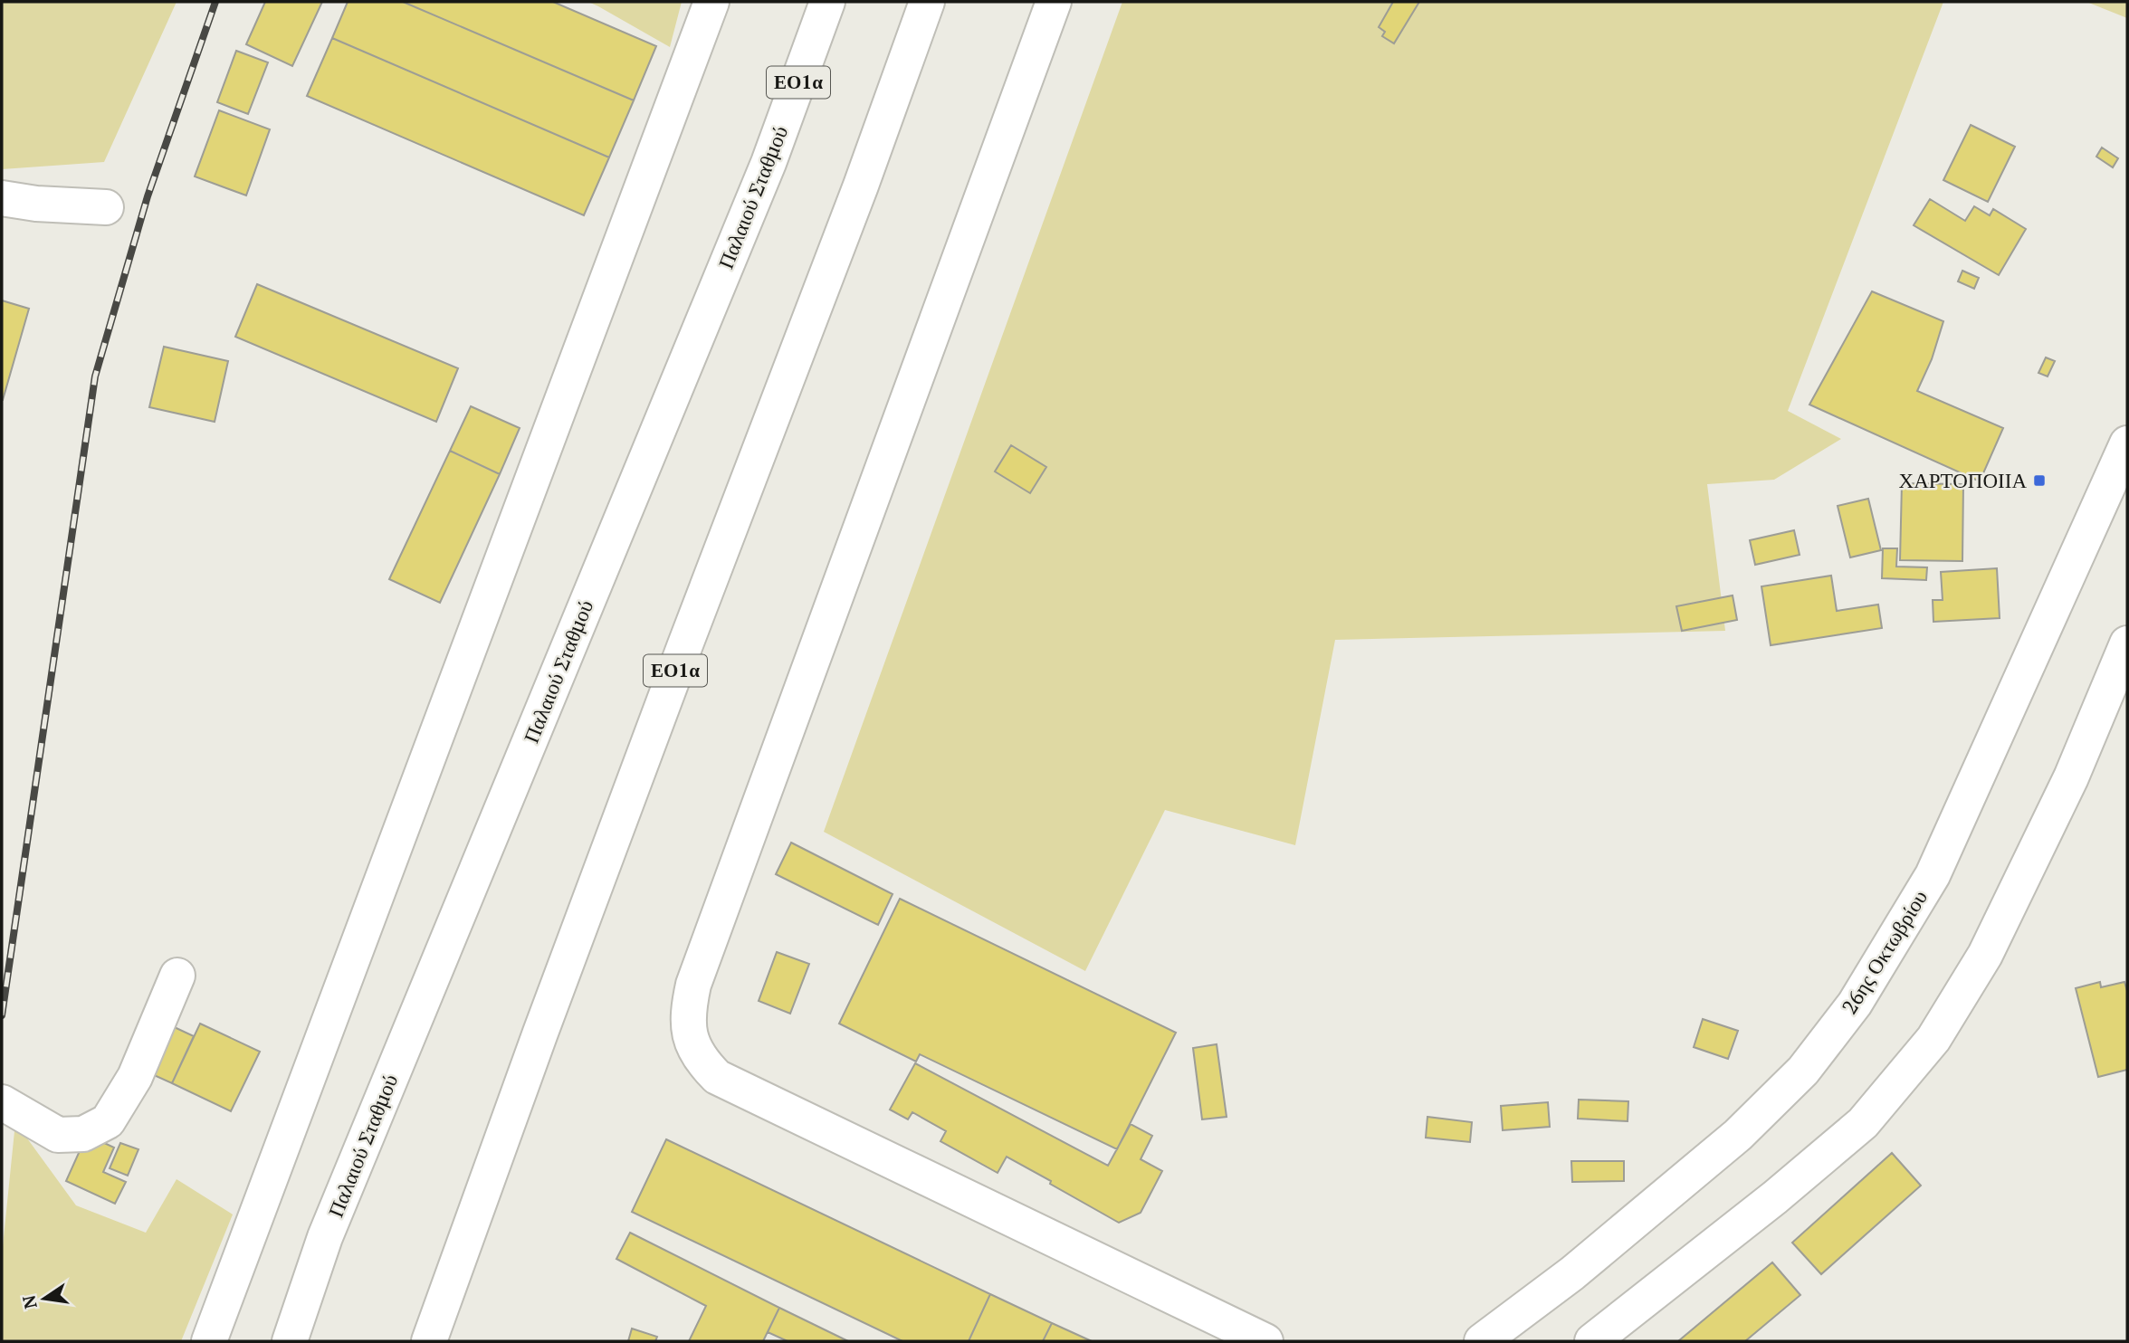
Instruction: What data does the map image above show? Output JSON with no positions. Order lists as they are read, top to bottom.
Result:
{
  "streets": {
    "main road": ["ΕΟ1α", "Παλαιού Σταθμού", "26ης Οκτωβρίου"]
  },
  "places": {
    "transit": ["ΧΑΡΤΟΠΟΙΙΑ"]
  },
  "north": "left"
}
